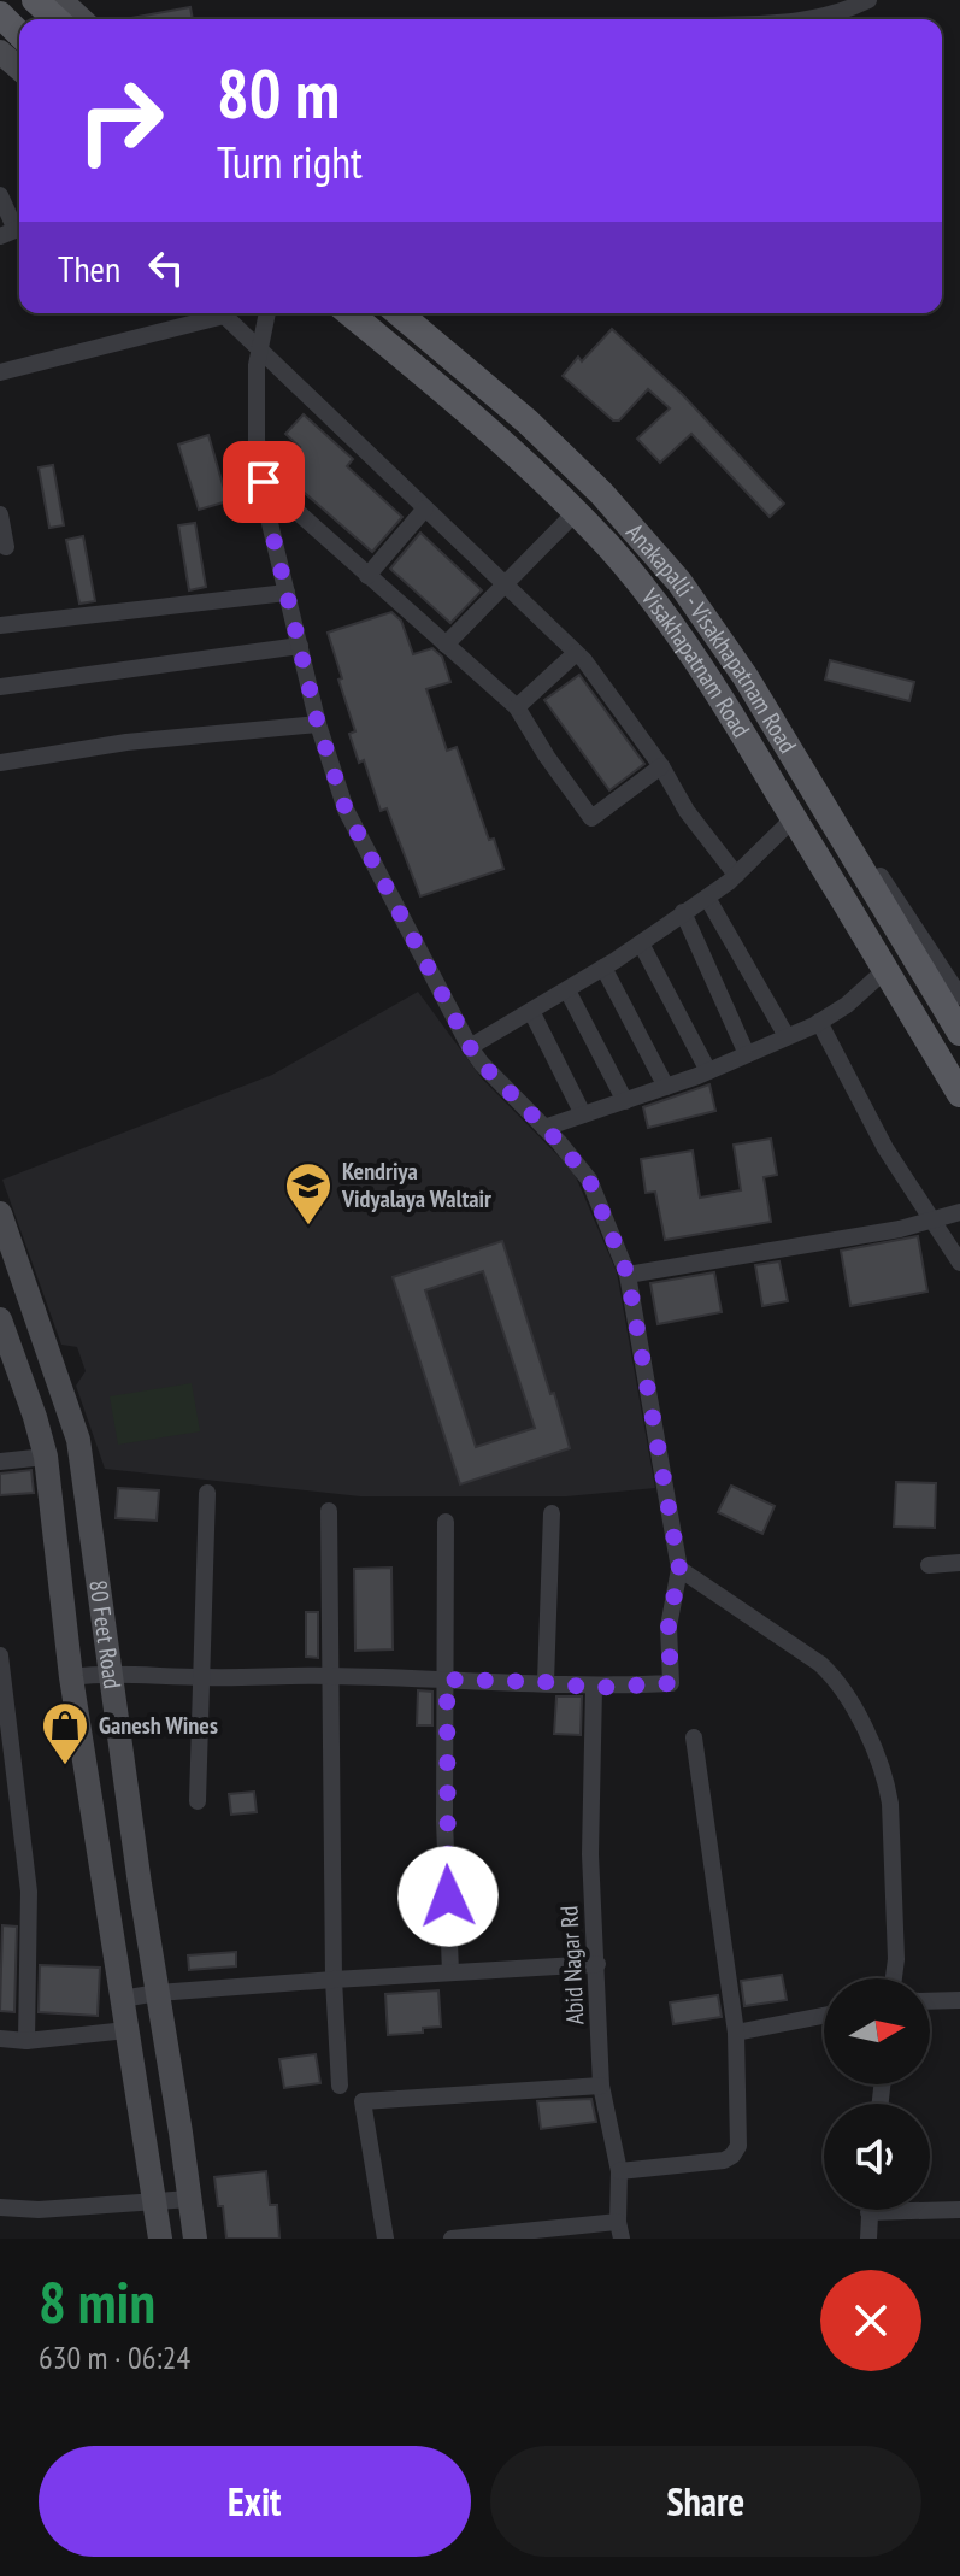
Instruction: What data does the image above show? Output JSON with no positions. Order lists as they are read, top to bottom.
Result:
{
  "streets": {
    "main road": ["Anakapalli - Visakhapatnam Road", "Visakhapatnam Road"],
    "street": ["80 Feet Road", "Abid Nagar Rd"]
  },
  "places": {
    "school or university": ["Kendriya Vidyalaya Waltair"],
    "shop": ["Ganesh Wines"]
  },
  "north": "right",
  "page": {
    "turn": ["80 m", "Turn right"],
    "then": "Then",
    "heading": ["8 min", "630 m · 06:24"],
    "buttons": ["Exit", "Share"]
  }
}
